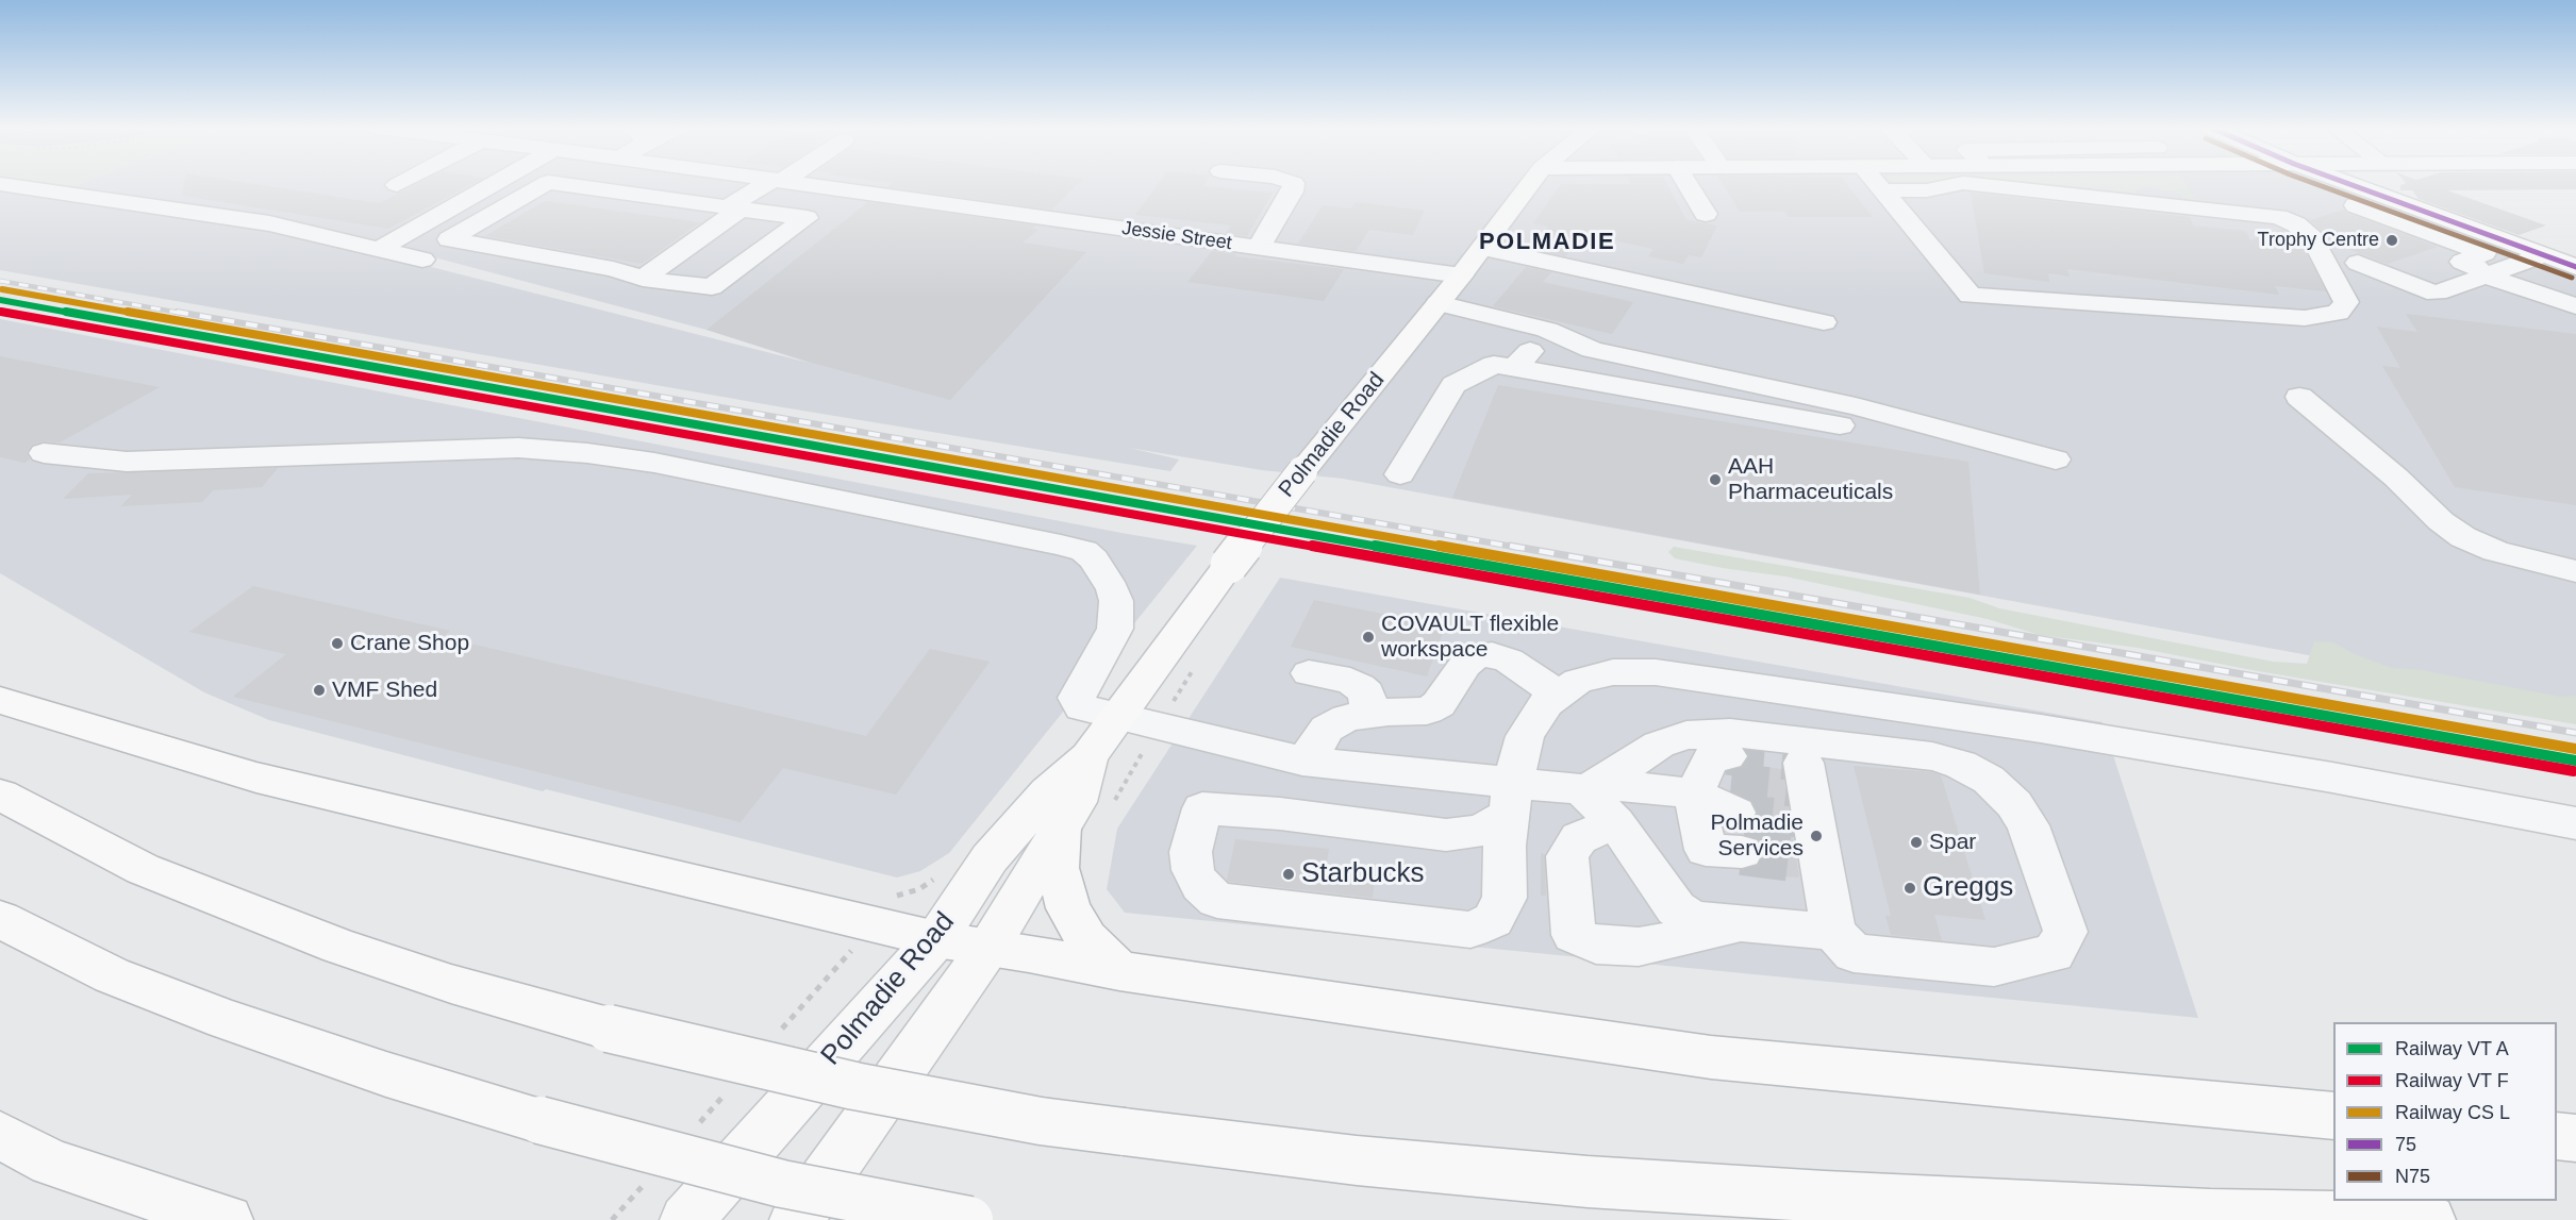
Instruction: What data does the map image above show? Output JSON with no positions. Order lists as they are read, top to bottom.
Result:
{
  "streets": {
    "main road": ["Polmadie Road"],
    "street": ["Jessie Street"]
  },
  "crossings": [
    ["Jessie Street", "Polmadie Road"]
  ],
  "districts": ["POLMADIE"],
  "places": [
    "Trophy Centre",
    "AAH Pharmaceuticals",
    "COVAULT flexible workspace",
    "Crane Shop",
    "VMF Shed",
    "Polmadie Services",
    "Spar",
    "Starbucks",
    "Greggs"
  ],
  "lines": ["transit line 75", "transit line N75"],
  "legend": [
    "Railway VT A",
    "Railway VT F",
    "Railway CS L",
    "75",
    "N75"
  ]
}
